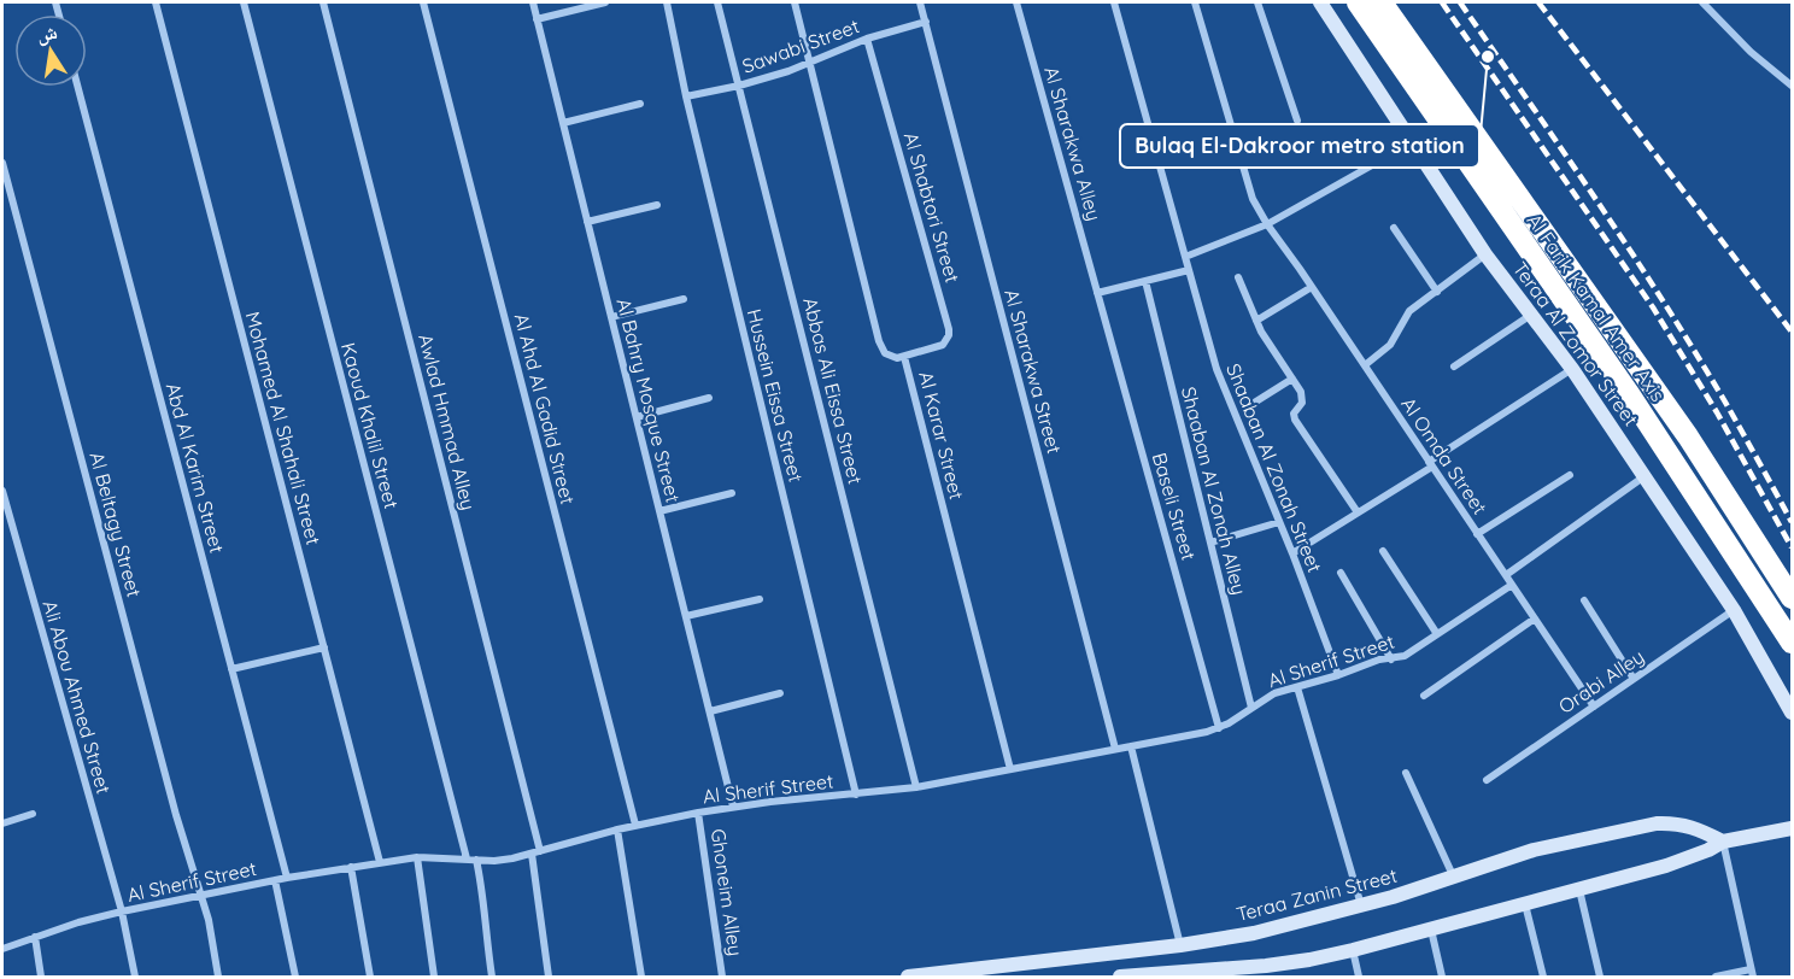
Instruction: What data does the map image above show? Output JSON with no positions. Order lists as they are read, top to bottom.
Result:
{
  "streets": {
    "highway": ["Al Farik Kamal Amer Axis"],
    "street": [
      "Sawabi Street",
      "Al Sharakwa Alley",
      "Al Shabtori Street",
      "Teraa Al Zomor Street",
      "Al Sharakwa Street",
      "Abbas Ali Eissa Street",
      "Hussein Eissa Street",
      "Al Bahry Mosque Street",
      "Al Ahd Al Gadid Street",
      "Awlad Hmmad Alley",
      "Kaoud Khalil Street",
      "Mohamed Al Shahali Street",
      "Al Karar Street",
      "Al Omda Street",
      "Abd Al Karim Street",
      "Shaaban Al Zonah Street",
      "Shaaban Al Zonah Alley",
      "Baseli Street",
      "Al Beltagy Street",
      "Al Sherif Street",
      "Orabi Alley",
      "Ali Abou Ahmed Street",
      "Ghoneim Alley",
      "Teraa Zanin Street"
    ]
  },
  "crossings": [
    ["Sawabi Street", "Al Shabtori Street"],
    ["Sawabi Street", "Al Sharakwa Street"],
    ["Sawabi Street", "Abbas Ali Eissa Street"],
    ["Sawabi Street", "Hussein Eissa Street"],
    ["Sawabi Street", "Al Karar Street"],
    ["Al Sharakwa Alley", "Baseli Street"],
    ["Al Shabtori Street", "Al Karar Street"],
    ["Teraa Al Zomor Street", "Orabi Alley"],
    ["Al Sharakwa Street", "Al Sherif Street"],
    ["Abbas Ali Eissa Street", "Al Sherif Street"],
    ["Hussein Eissa Street", "Al Sherif Street"],
    ["Al Bahry Mosque Street", "Al Sherif Street"],
    ["Al Ahd Al Gadid Street", "Al Sherif Street"],
    ["Awlad Hmmad Alley", "Al Sherif Street"],
    ["Kaoud Khalil Street", "Al Sherif Street"],
    ["Mohamed Al Shahali Street", "Al Sherif Street"],
    ["Al Karar Street", "Al Sherif Street"],
    ["Al Omda Street", "Al Sherif Street"],
    ["Al Omda Street", "Orabi Alley"],
    ["Abd Al Karim Street", "Al Sherif Street"],
    ["Shaaban Al Zonah Street", "Al Sherif Street"],
    ["Shaaban Al Zonah Alley", "Al Sherif Street"],
    ["Baseli Street", "Al Sherif Street"],
    ["Al Beltagy Street", "Al Sherif Street"],
    ["Al Sherif Street", "Ali Abou Ahmed Street"],
    ["Al Sherif Street", "Ghoneim Alley"]
  ],
  "places": ["Bulaq El-Dakroor metro station"],
  "north": "top"
}
